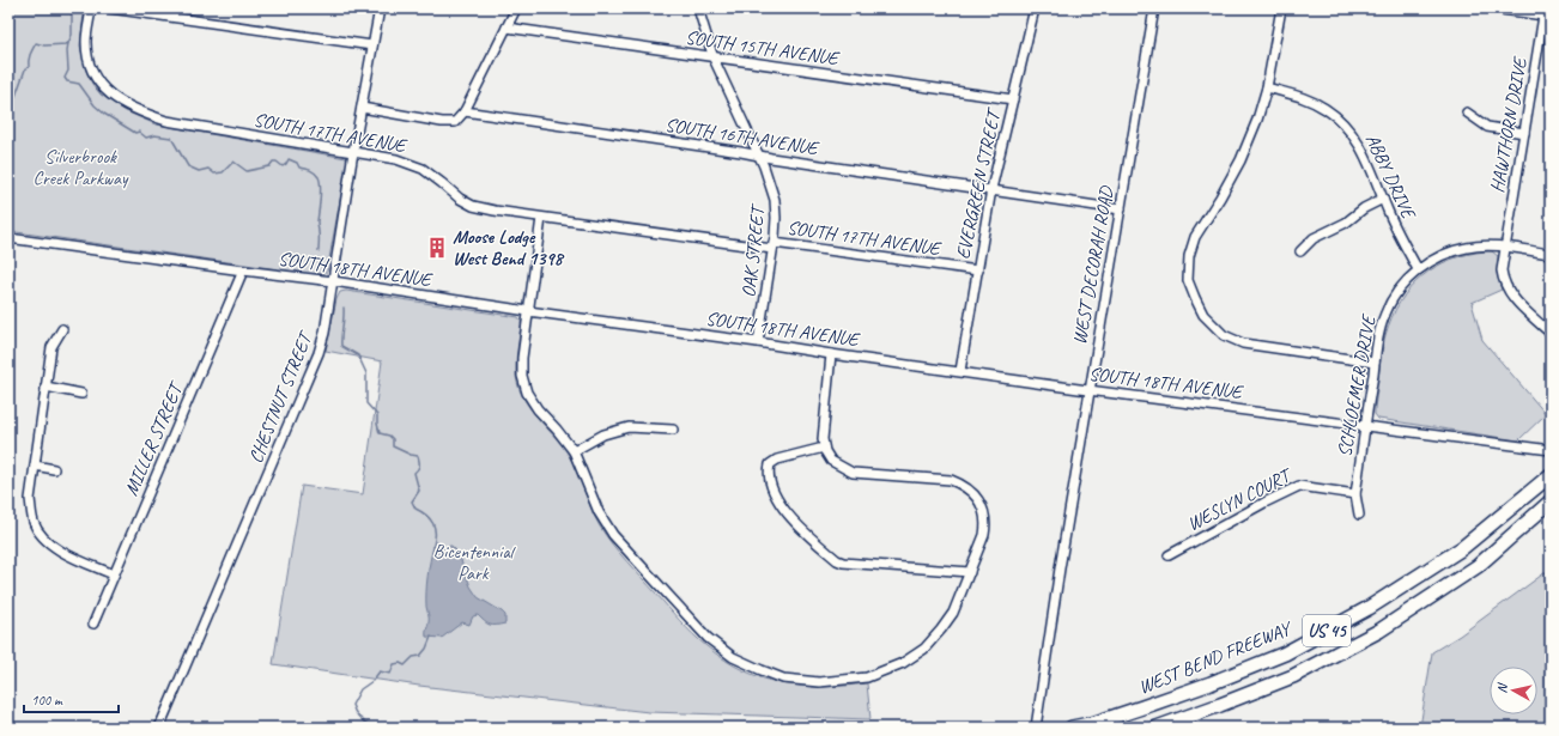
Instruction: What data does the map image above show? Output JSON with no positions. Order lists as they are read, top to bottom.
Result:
{
  "streets": {
    "highway": ["US 45", "WEST BEND FREEWAY"],
    "street": [
      "SOUTH 15TH AVENUE",
      "HAWTHORN DRIVE",
      "SOUTH 17TH AVENUE",
      "SOUTH 16TH AVENUE",
      "ABBY DRIVE",
      "EVERGREEN STREET",
      "OAK STREET",
      "WEST DECORAH ROAD",
      "SOUTH 18TH AVENUE",
      "SCHLOEMER DRIVE",
      "CHESTNUT STREET",
      "MILLER STREET",
      "WESLYN COURT"
    ]
  },
  "crossings": [
    ["SOUTH 15TH AVENUE", "EVERGREEN STREET"],
    ["SOUTH 15TH AVENUE", "OAK STREET"],
    ["HAWTHORN DRIVE", "SCHLOEMER DRIVE"],
    ["SOUTH 17TH AVENUE", "EVERGREEN STREET"],
    ["SOUTH 17TH AVENUE", "OAK STREET"],
    ["SOUTH 17TH AVENUE", "CHESTNUT STREET"],
    ["SOUTH 16TH AVENUE", "EVERGREEN STREET"],
    ["SOUTH 16TH AVENUE", "OAK STREET"],
    ["SOUTH 16TH AVENUE", "WEST DECORAH ROAD"],
    ["ABBY DRIVE", "SCHLOEMER DRIVE"],
    ["EVERGREEN STREET", "SOUTH 18TH AVENUE"],
    ["OAK STREET", "SOUTH 18TH AVENUE"],
    ["WEST DECORAH ROAD", "SOUTH 18TH AVENUE"],
    ["SOUTH 18TH AVENUE", "SCHLOEMER DRIVE"],
    ["SOUTH 18TH AVENUE", "CHESTNUT STREET"],
    ["SOUTH 18TH AVENUE", "MILLER STREET"],
    ["SCHLOEMER DRIVE", "WESLYN COURT"]
  ],
  "parks": ["Silverbrook Creek Parkway", "Bicentennial Park"],
  "places": {
    "building": ["Moose Lodge West Bend 1398"]
  },
  "scale_bar": "100 m",
  "north": "left"
}
